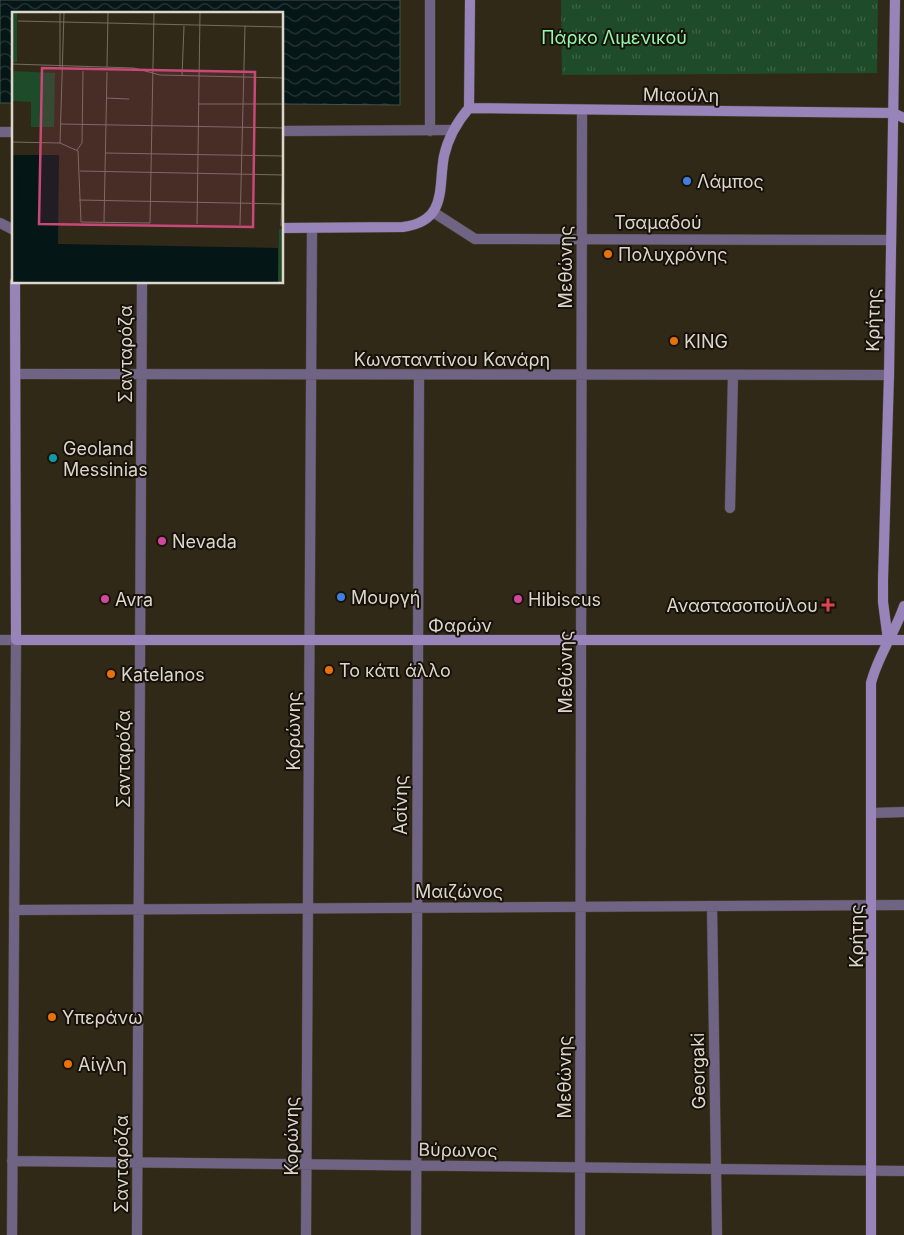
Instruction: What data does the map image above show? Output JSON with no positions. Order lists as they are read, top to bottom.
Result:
{
  "streets": {
    "main road": ["Μιαούλη", "Κρήτης", "Φαρών"],
    "street": [
      "Τσαμαδού",
      "Μεθώνης",
      "Σανταρόζα",
      "Κωνσταντίνου Κανάρη",
      "Κορώνης",
      "Ασίνης",
      "Μαιζώνος",
      "Georgaki",
      "Βύρωνος"
    ]
  },
  "crossings": [
    ["Μιαούλη", "Μεθώνης"],
    ["Μιαούλη", "Κρήτης"],
    ["Τσαμαδού", "Μεθώνης"],
    ["Τσαμαδού", "Κρήτης"],
    ["Μεθώνης", "Κωνσταντίνου Κανάρη"],
    ["Μεθώνης", "Φαρών"],
    ["Μεθώνης", "Μαιζώνος"],
    ["Μεθώνης", "Βύρωνος"],
    ["Κρήτης", "Κωνσταντίνου Κανάρη"],
    ["Κρήτης", "Φαρών"],
    ["Κρήτης", "Μαιζώνος"],
    ["Κρήτης", "Βύρωνος"],
    ["Σανταρόζα", "Κωνσταντίνου Κανάρη"],
    ["Σανταρόζα", "Φαρών"],
    ["Σανταρόζα", "Μαιζώνος"],
    ["Σανταρόζα", "Βύρωνος"],
    ["Κωνσταντίνου Κανάρη", "Κορώνης"],
    ["Κωνσταντίνου Κανάρη", "Ασίνης"],
    ["Φαρών", "Κορώνης"],
    ["Φαρών", "Ασίνης"],
    ["Κορώνης", "Μαιζώνος"],
    ["Κορώνης", "Βύρωνος"],
    ["Ασίνης", "Μαιζώνος"],
    ["Ασίνης", "Βύρωνος"],
    ["Μαιζώνος", "Georgaki"],
    ["Georgaki", "Βύρωνος"]
  ],
  "parks": ["Πάρκο Λιμενικού"],
  "places": {
    "other": [
      "Λάμπος",
      "Πολυχρόνης",
      "KING",
      "Geoland Messinias",
      "Nevada",
      "Μουργή",
      "Avra",
      "Hibiscus",
      "Το κάτι άλλο",
      "Katelanos",
      "Υπεράνω",
      "Αίγλη"
    ],
    "health": ["Αναστασοπούλου"]
  }
}
